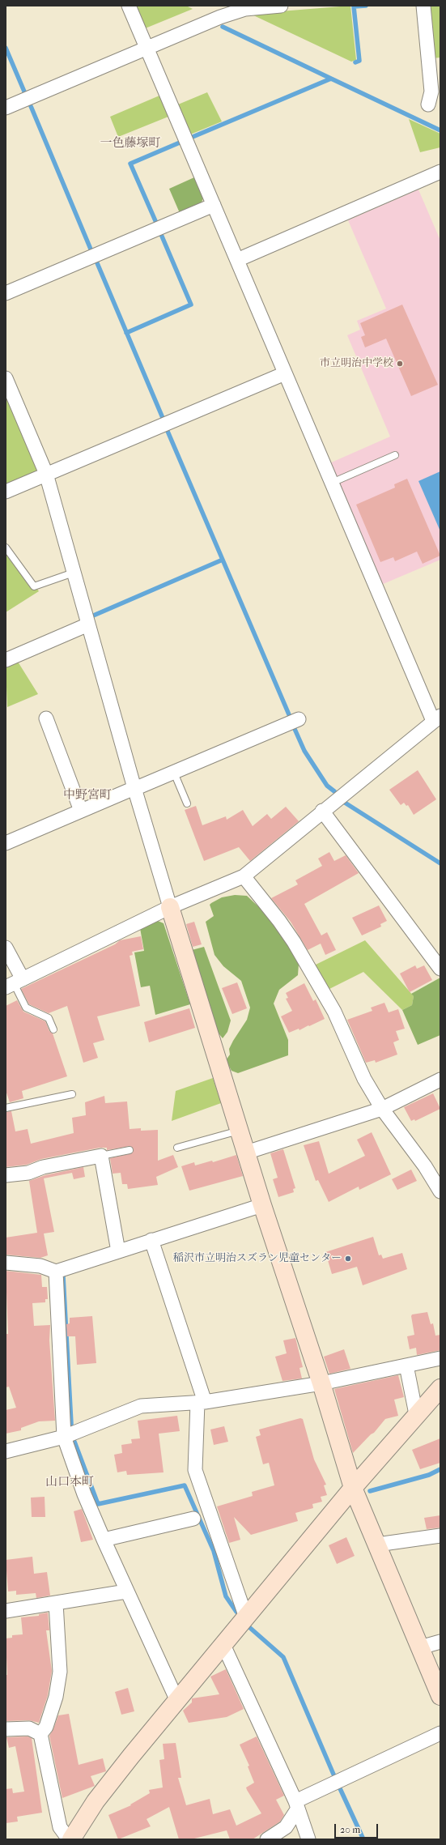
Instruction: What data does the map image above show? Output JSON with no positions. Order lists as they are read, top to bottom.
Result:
{
  "districts": ["一色藤塚町", "中野宮町", "山口本町"],
  "places": ["市立明治中学校", "稲沢市立明治スズラン児童センター"],
  "scale_bar": "20 m"
}
